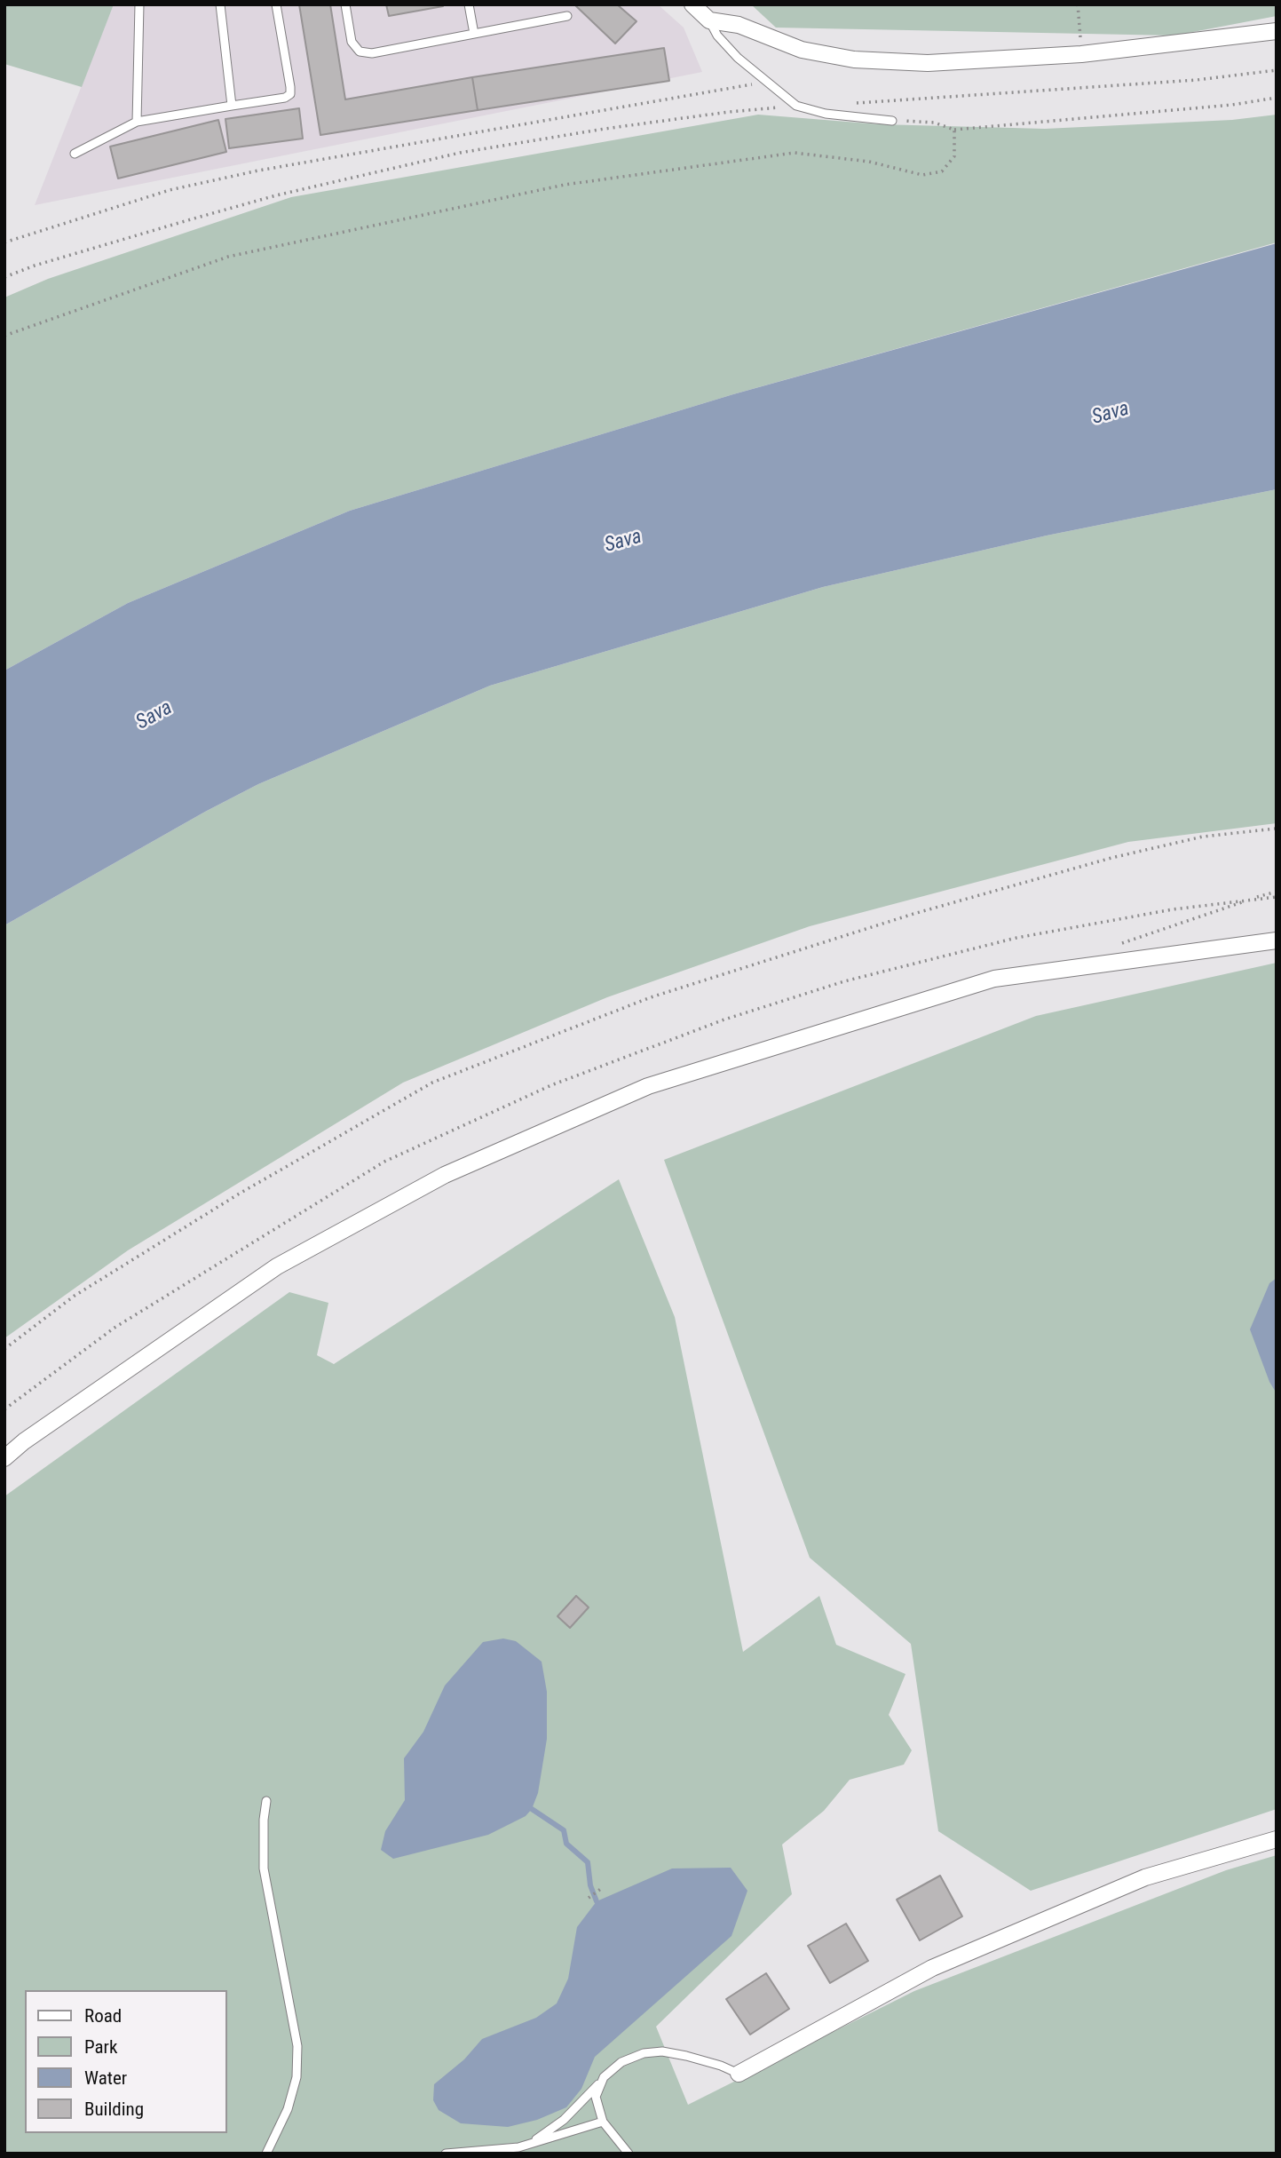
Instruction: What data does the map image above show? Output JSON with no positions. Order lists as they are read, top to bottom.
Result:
{
  "water": ["Sava"],
  "legend": [
    "Road",
    "Park",
    "Water",
    "Building"
  ]
}
